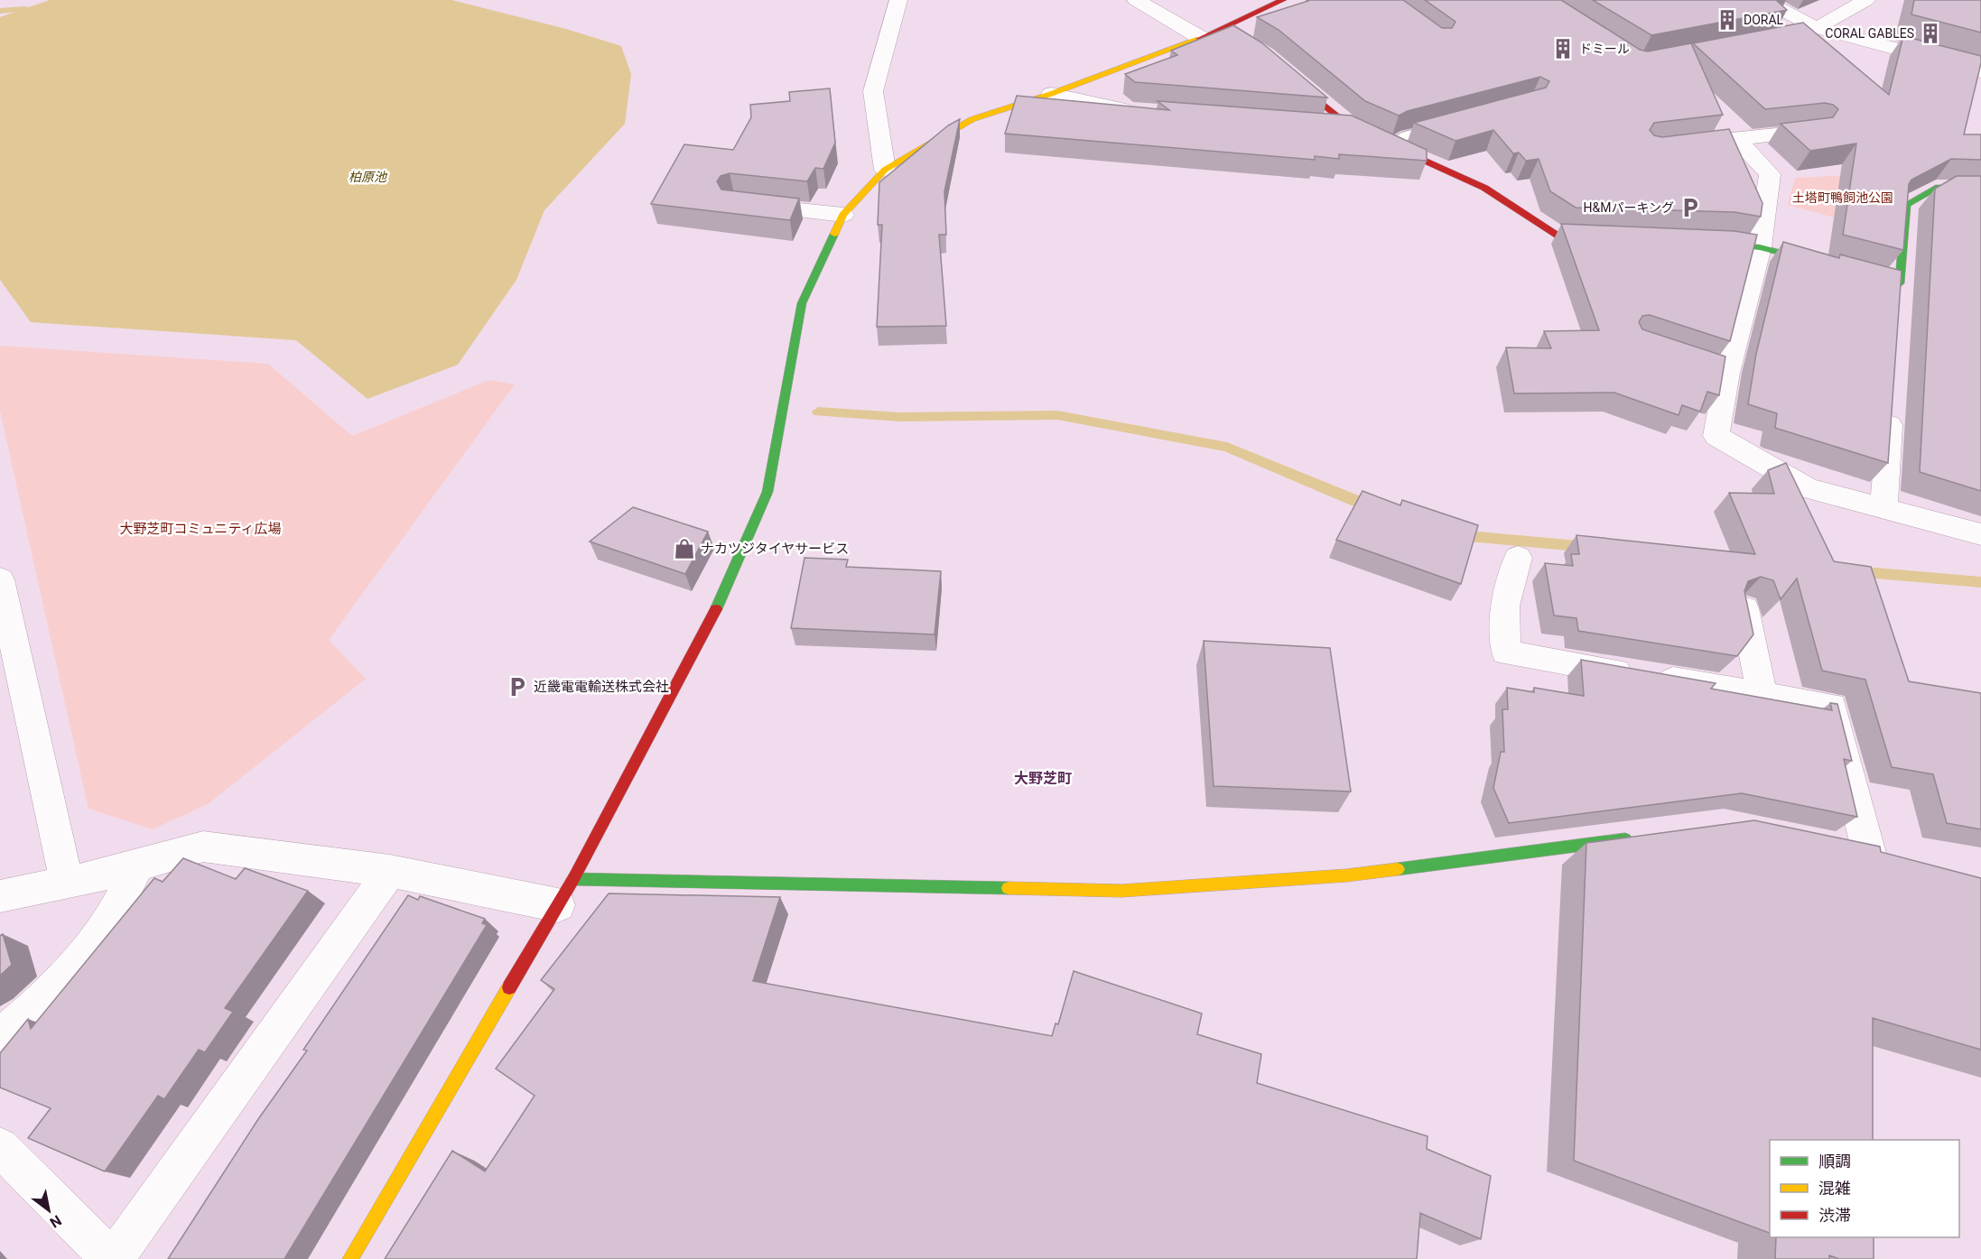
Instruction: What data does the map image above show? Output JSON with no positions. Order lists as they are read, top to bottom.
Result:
{
  "districts": ["大野芝町"],
  "water": ["柏原池"],
  "parks": ["土塔町鴨飼池公園", "大野芝町コミュニティ広場"],
  "places": {
    "building": ["DORAL", "CORAL GABLES", "ドミール"],
    "parking": ["H&Mパーキング", "近畿電電輸送株式会社"],
    "shop": ["ナカツジタイヤサービス"]
  },
  "legend": ["順調", "混雑", "渋滞"],
  "north": "bottom right"
}
